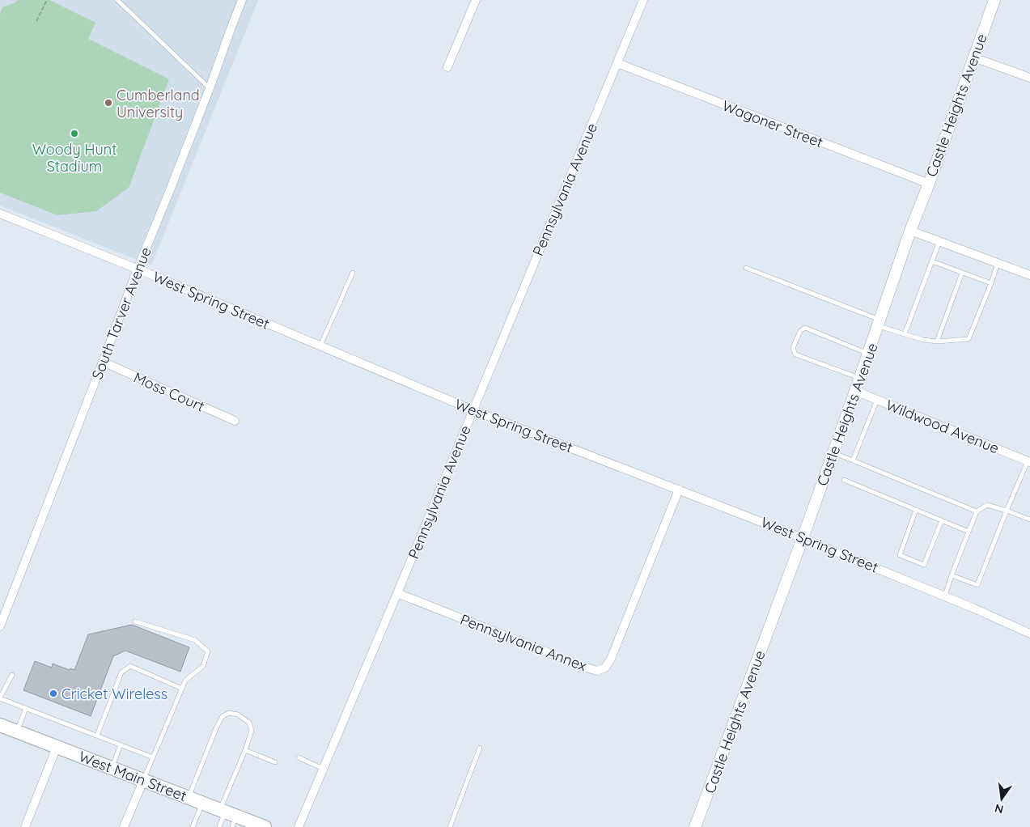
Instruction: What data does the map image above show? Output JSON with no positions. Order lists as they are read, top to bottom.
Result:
{
  "streets": {
    "main road": ["West Main Street"],
    "street": [
      "Castle Heights Avenue",
      "Wagoner Street",
      "Pennsylvania Avenue",
      "West Spring Street",
      "South Tarver Avenue",
      "Moss Court",
      "Wildwood Avenue",
      "Pennsylvania Annex"
    ]
  },
  "crossings": [
    ["Castle Heights Avenue", "Wagoner Street"],
    ["Castle Heights Avenue", "West Spring Street"],
    ["Castle Heights Avenue", "Wildwood Avenue"],
    ["Wagoner Street", "Pennsylvania Avenue"],
    ["Pennsylvania Avenue", "West Spring Street"],
    ["Pennsylvania Avenue", "Pennsylvania Annex"],
    ["West Spring Street", "South Tarver Avenue"],
    ["West Spring Street", "Pennsylvania Annex"],
    ["South Tarver Avenue", "Moss Court"]
  ],
  "places": ["Cumberland University", "Woody Hunt Stadium", "Cricket Wireless"],
  "north": "bottom"
}
